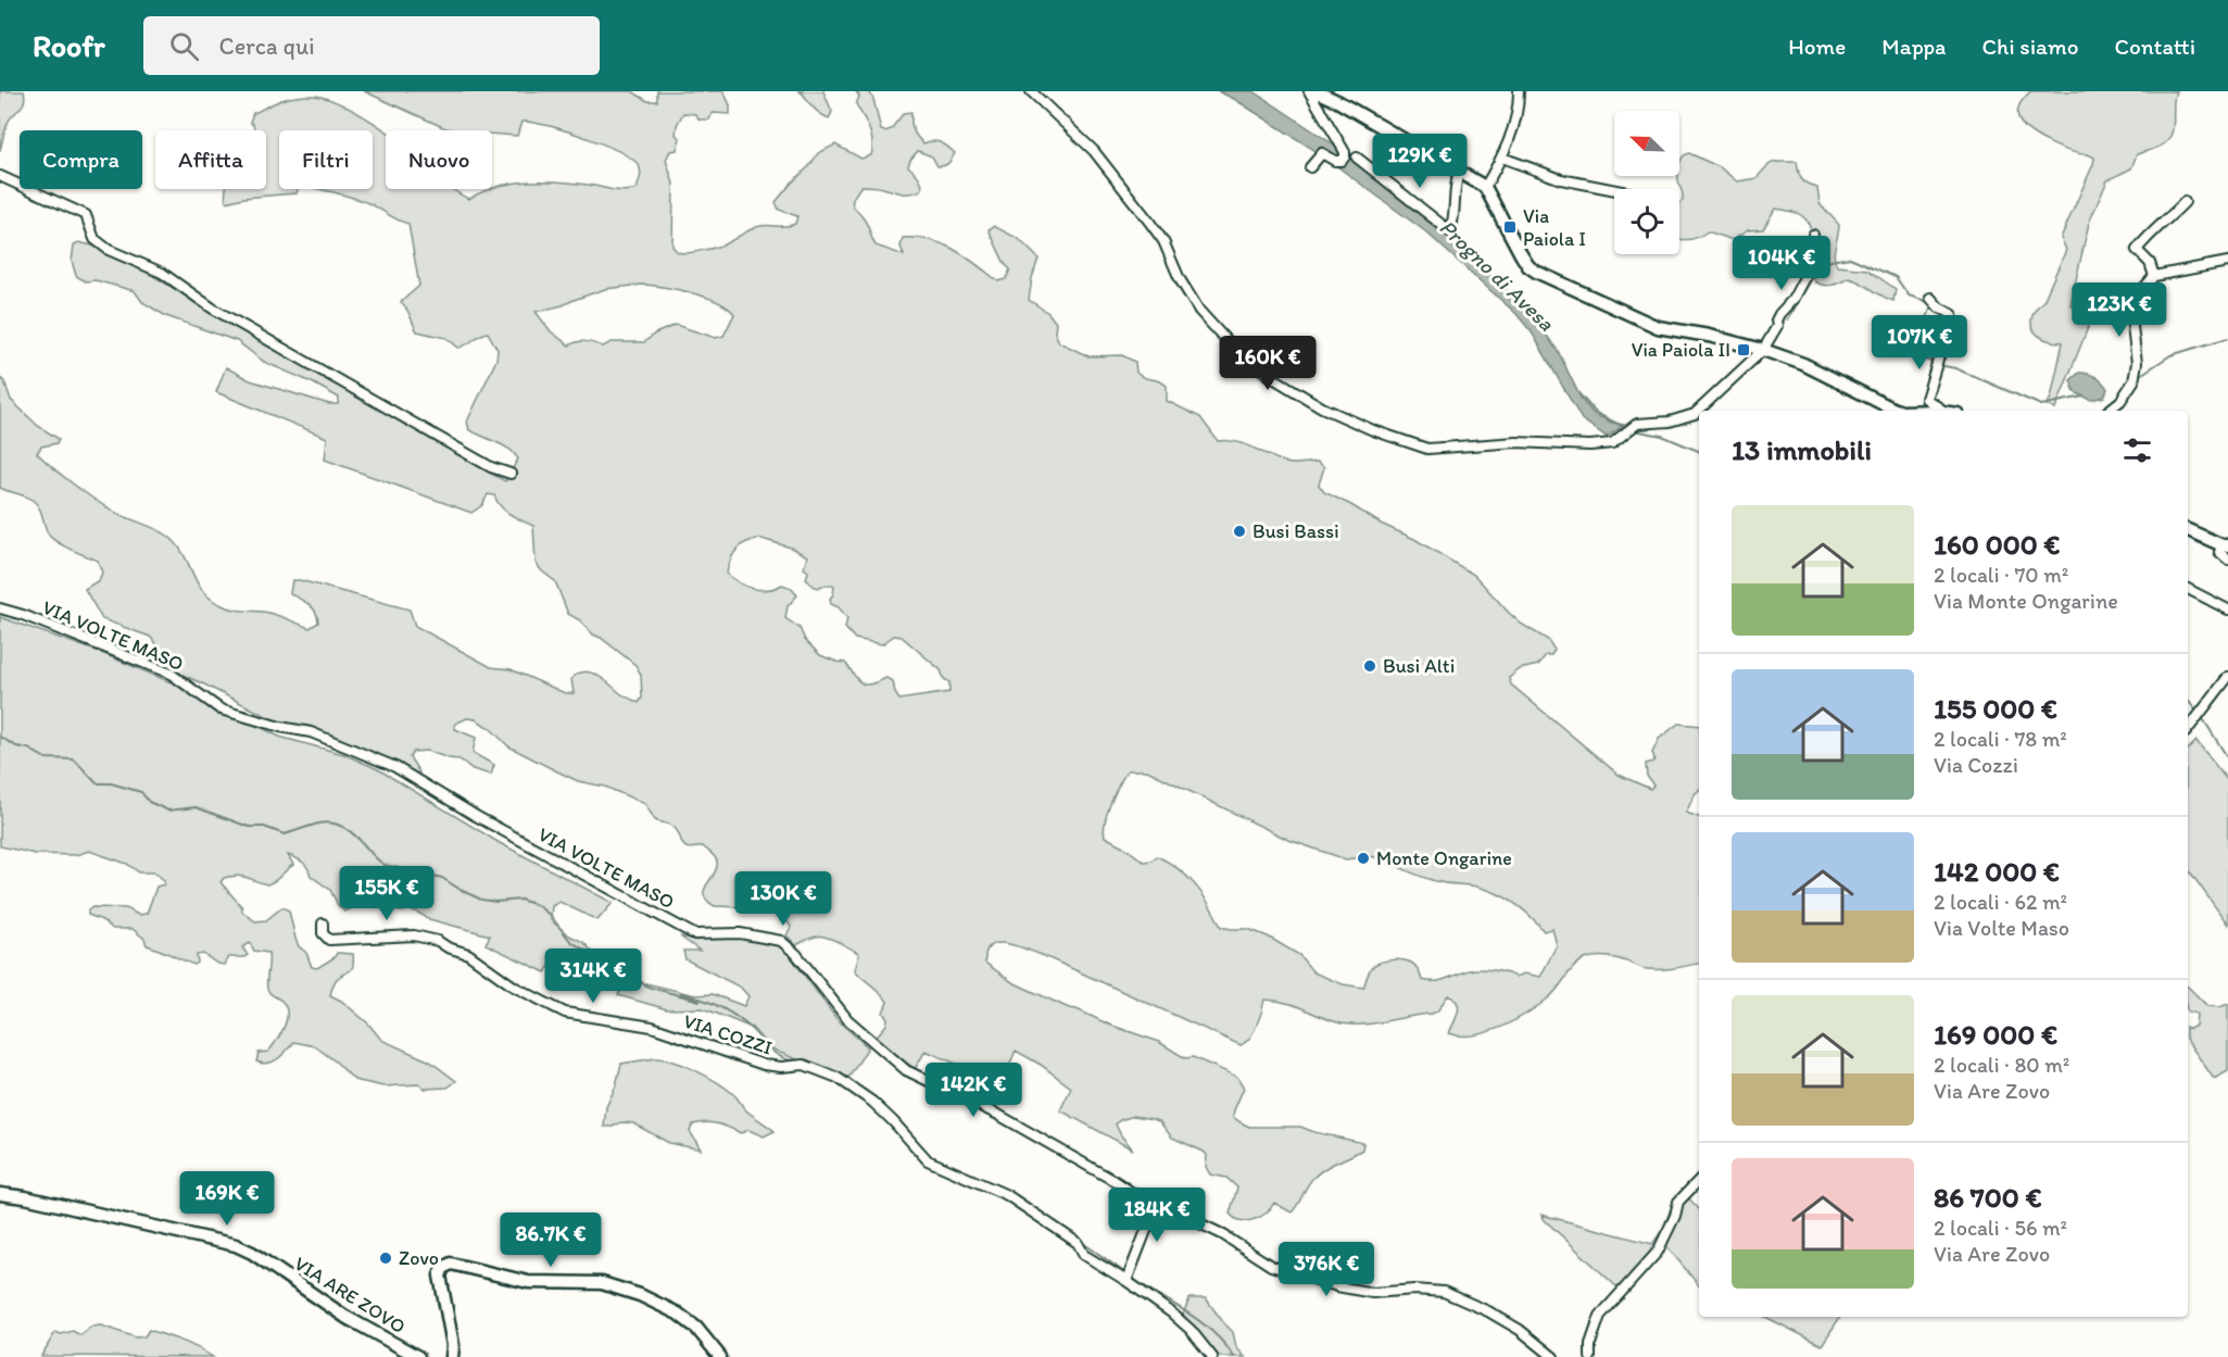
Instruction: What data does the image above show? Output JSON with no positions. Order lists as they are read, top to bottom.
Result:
{
  "streets": {
    "street": ["VIA VOLTE MASO", "VIA COZZI", "VIA ARE ZOVO"]
  },
  "water": ["Progno di Avesa"],
  "places": {
    "transit": ["Via Paiola I", "Via Paiola II"],
    "other": [
      "Busi Bassi",
      "Busi Alti",
      "Monte Ongarine",
      "Zovo"
    ]
  },
  "north": "top left",
  "page": {
    "header": "Roofr",
    "search": "Cerca qui",
    "nav": [
      "Home",
      "Mappa",
      "Chi siamo",
      "Contatti"
    ],
    "chip": [
      "Compra",
      "Affitta",
      "Filtri",
      "Nuovo"
    ],
    "price": [
      "129K €",
      "104K €",
      "123K €",
      "107K €",
      "160K €",
      "155K €",
      "130K €",
      "314K €",
      "142K €",
      "169K €",
      "184K €",
      "86.7K €",
      "376K €"
    ],
    "heading": "13 immobili",
    "list": [
      {
        "name": "160 000 €",
        "note": "2 locali · 70 m² · Via Monte Ongarine"
      },
      {
        "name": "155 000 €",
        "note": "2 locali · 78 m² · Via Cozzi"
      },
      {
        "name": "142 000 €",
        "note": "2 locali · 62 m² · Via Volte Maso"
      },
      {
        "name": "169 000 €",
        "note": "2 locali · 80 m² · Via Are Zovo"
      },
      {
        "name": "86 700 €",
        "note": "2 locali · 56 m² · Via Are Zovo"
      }
    ]
  }
}
